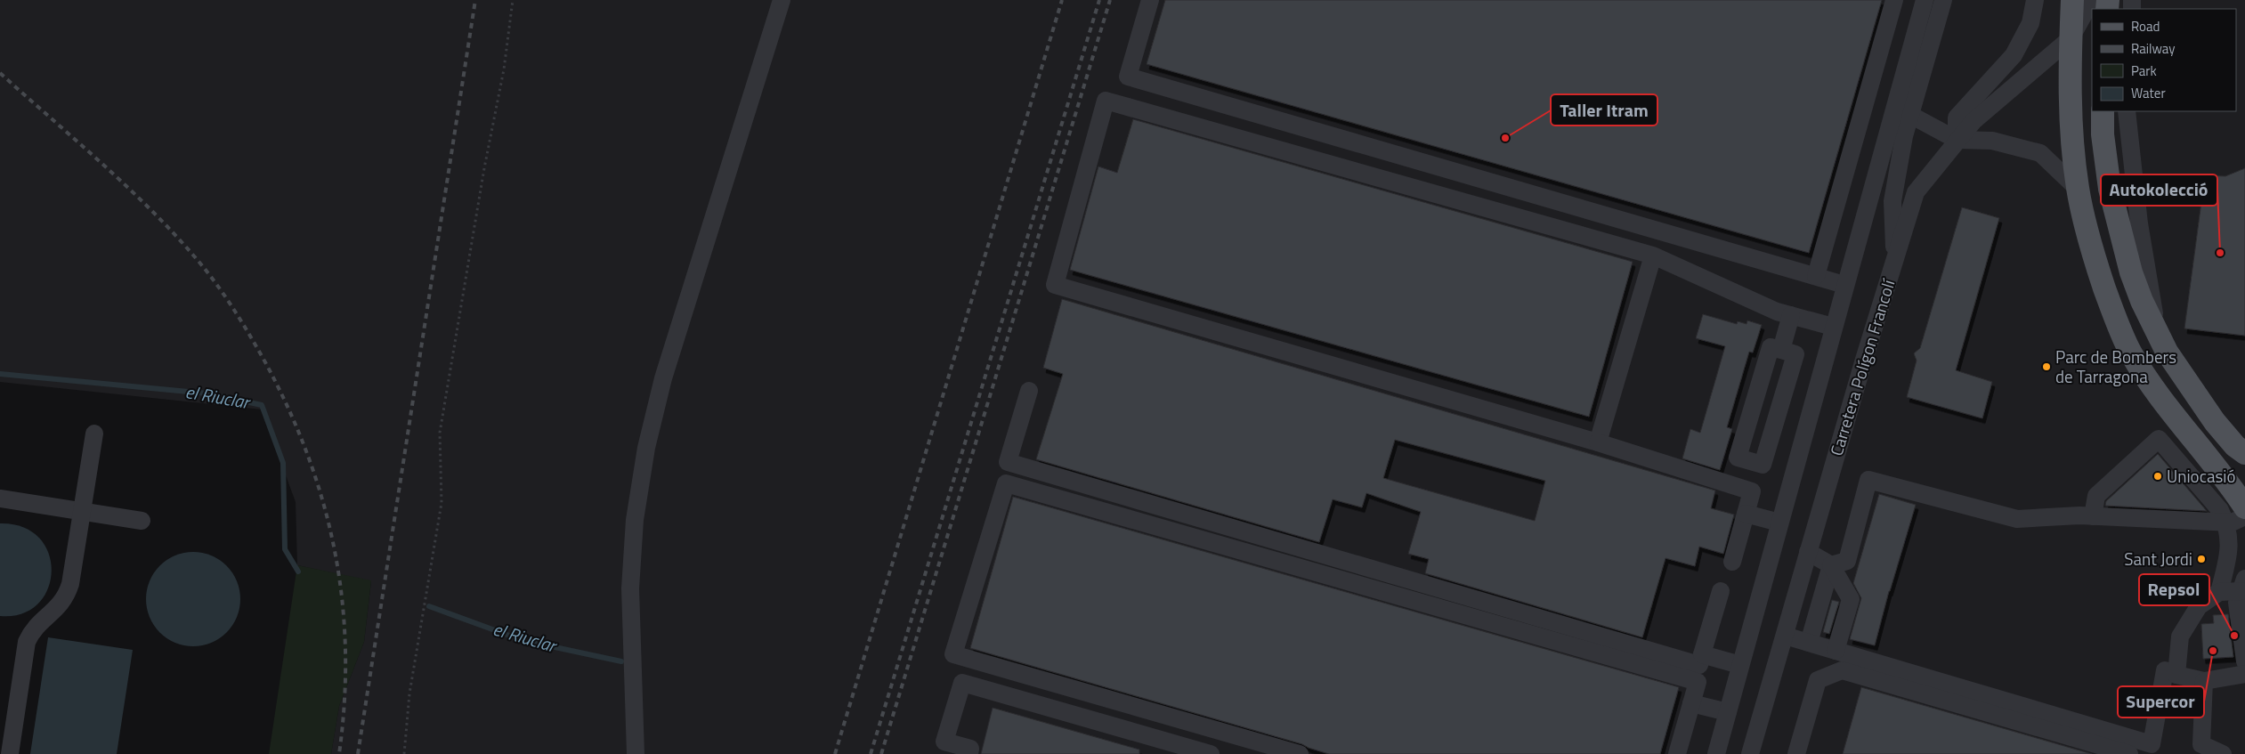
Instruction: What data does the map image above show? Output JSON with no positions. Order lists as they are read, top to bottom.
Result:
{
  "streets": {
    "street": ["Carretera Polígon Francolí"]
  },
  "water": ["el Riuclar"],
  "places": [
    "Taller Itram",
    "Autokolecció",
    "Parc de Bombers de Tarragona",
    "Uniocasió",
    "Sant Jordi",
    "Repsol",
    "Supercor"
  ],
  "legend": [
    "Road",
    "Railway",
    "Park",
    "Water"
  ]
}
